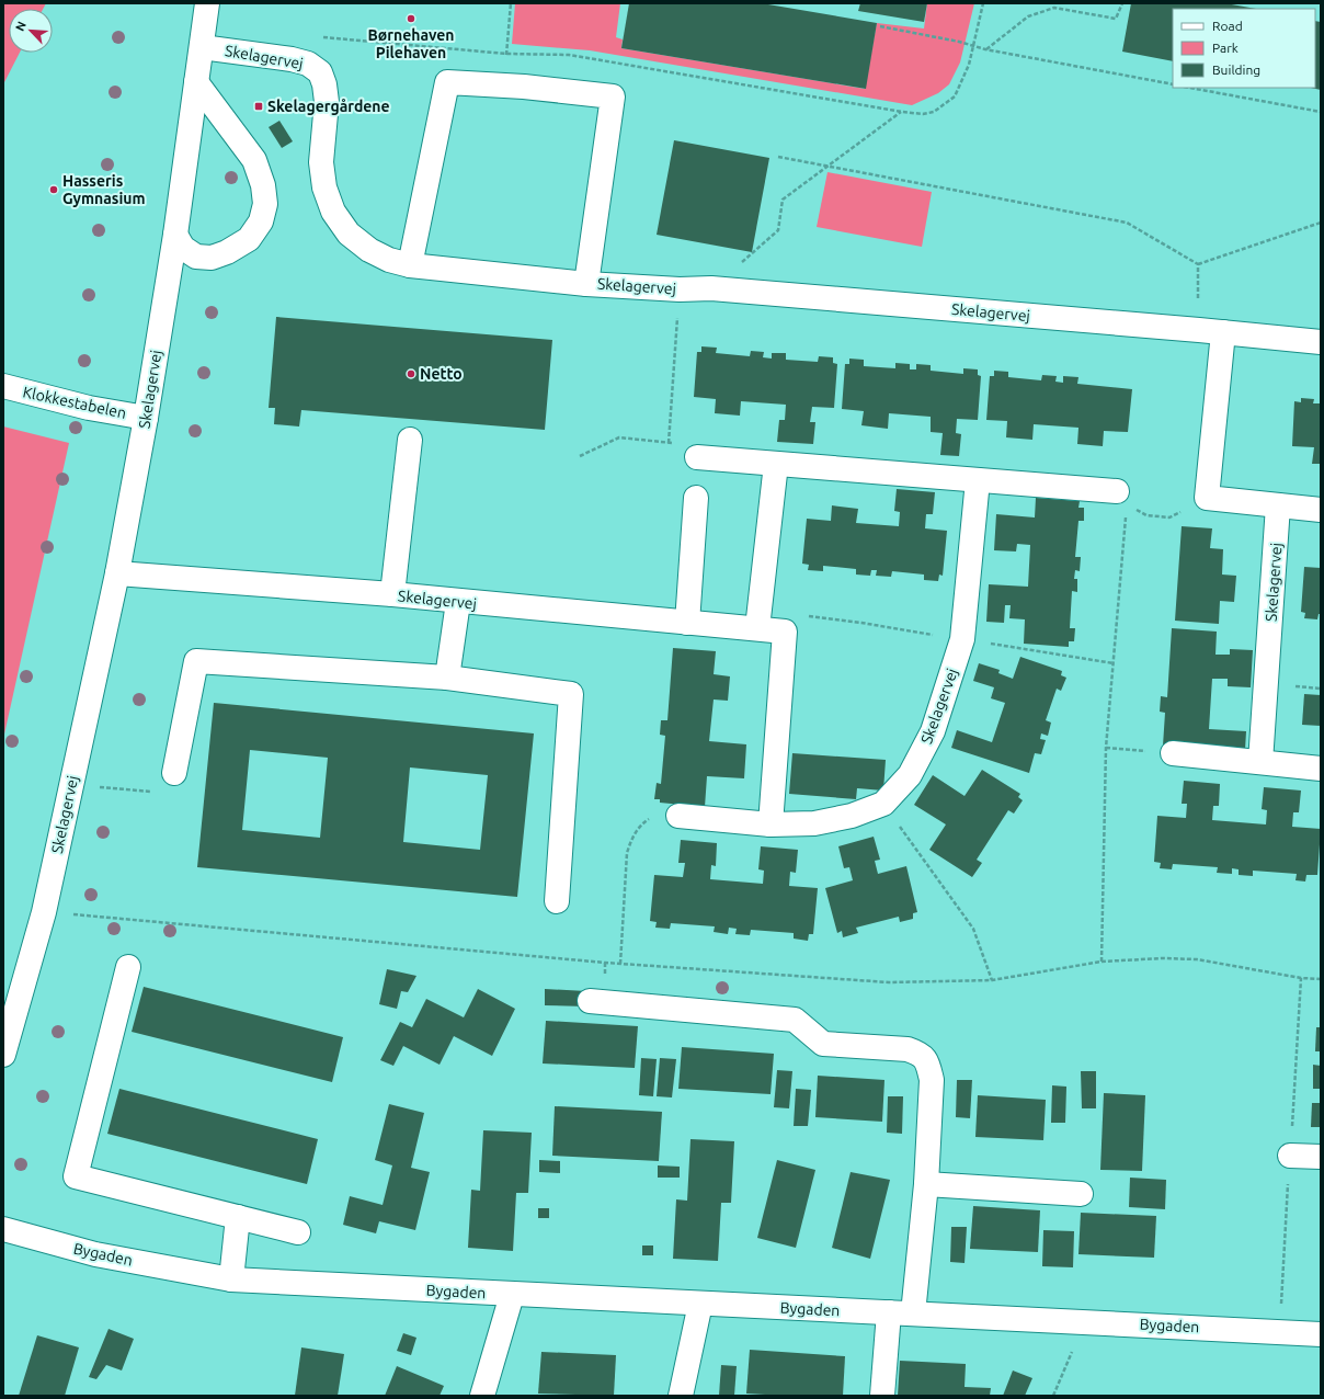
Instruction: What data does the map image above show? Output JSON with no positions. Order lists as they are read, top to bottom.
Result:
{
  "streets": {
    "street": ["Skelagervej", "Klokkestabelen", "Bygaden"]
  },
  "crossings": [
    ["Skelagervej", "Klokkestabelen"]
  ],
  "places": {
    "other": ["Børnehaven Pilehaven", "Hasseris Gymnasium", "Netto"],
    "transit": ["Skelagergårdene"]
  },
  "legend": ["Road", "Park", "Building"],
  "north": "top left"
}
